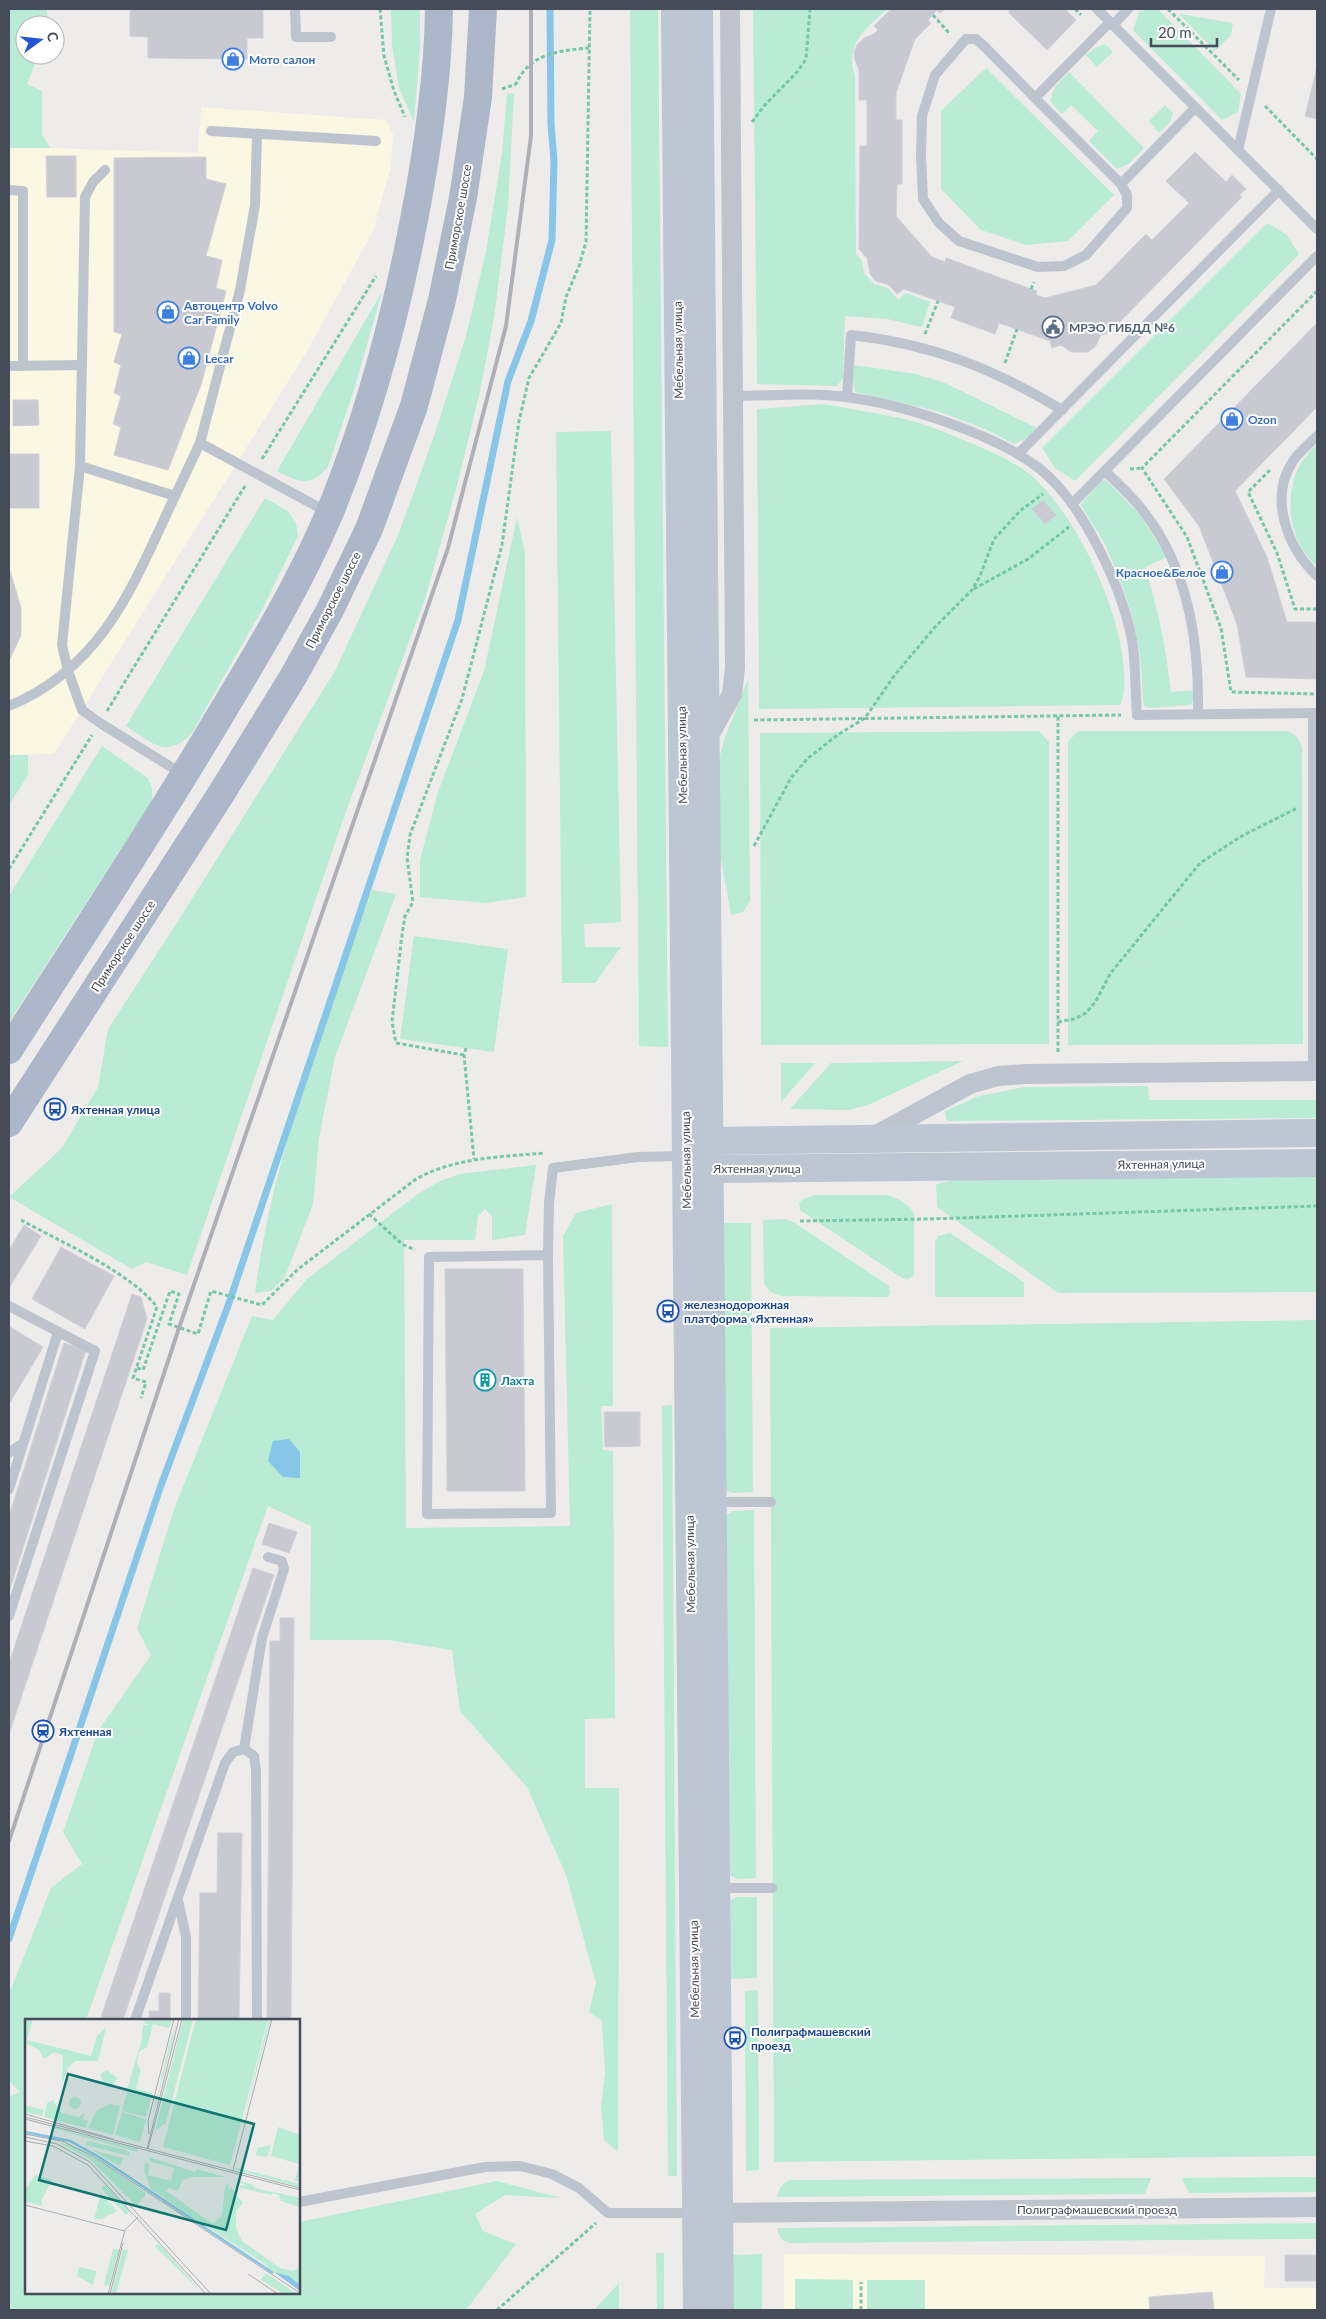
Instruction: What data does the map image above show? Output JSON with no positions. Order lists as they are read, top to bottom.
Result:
{
  "streets": {
    "main road": ["Приморское шоссе"],
    "street": ["Мебельная улица", "Яхтенная улица", "Полиграфмашевский проезд"]
  },
  "crossings": [
    ["Мебельная улица", "Яхтенная улица"],
    ["Мебельная улица", "Полиграфмашевский проезд"]
  ],
  "places": {
    "shop": [
      "Мото салон",
      "Автоцентр Volvo Car Family",
      "Lecar",
      "Ozon",
      "Красное&Белое"
    ],
    "public building": ["МРЭО ГИБДД №6"],
    "bus stop": ["Яхтенная улица", "железнодорожная платформа «Яхтенная»", "Полиграфмашевский проезд"],
    "building": ["Лахта"],
    "station": ["Яхтенная"]
  },
  "scale_bar": "20 m",
  "north": "right"
}
